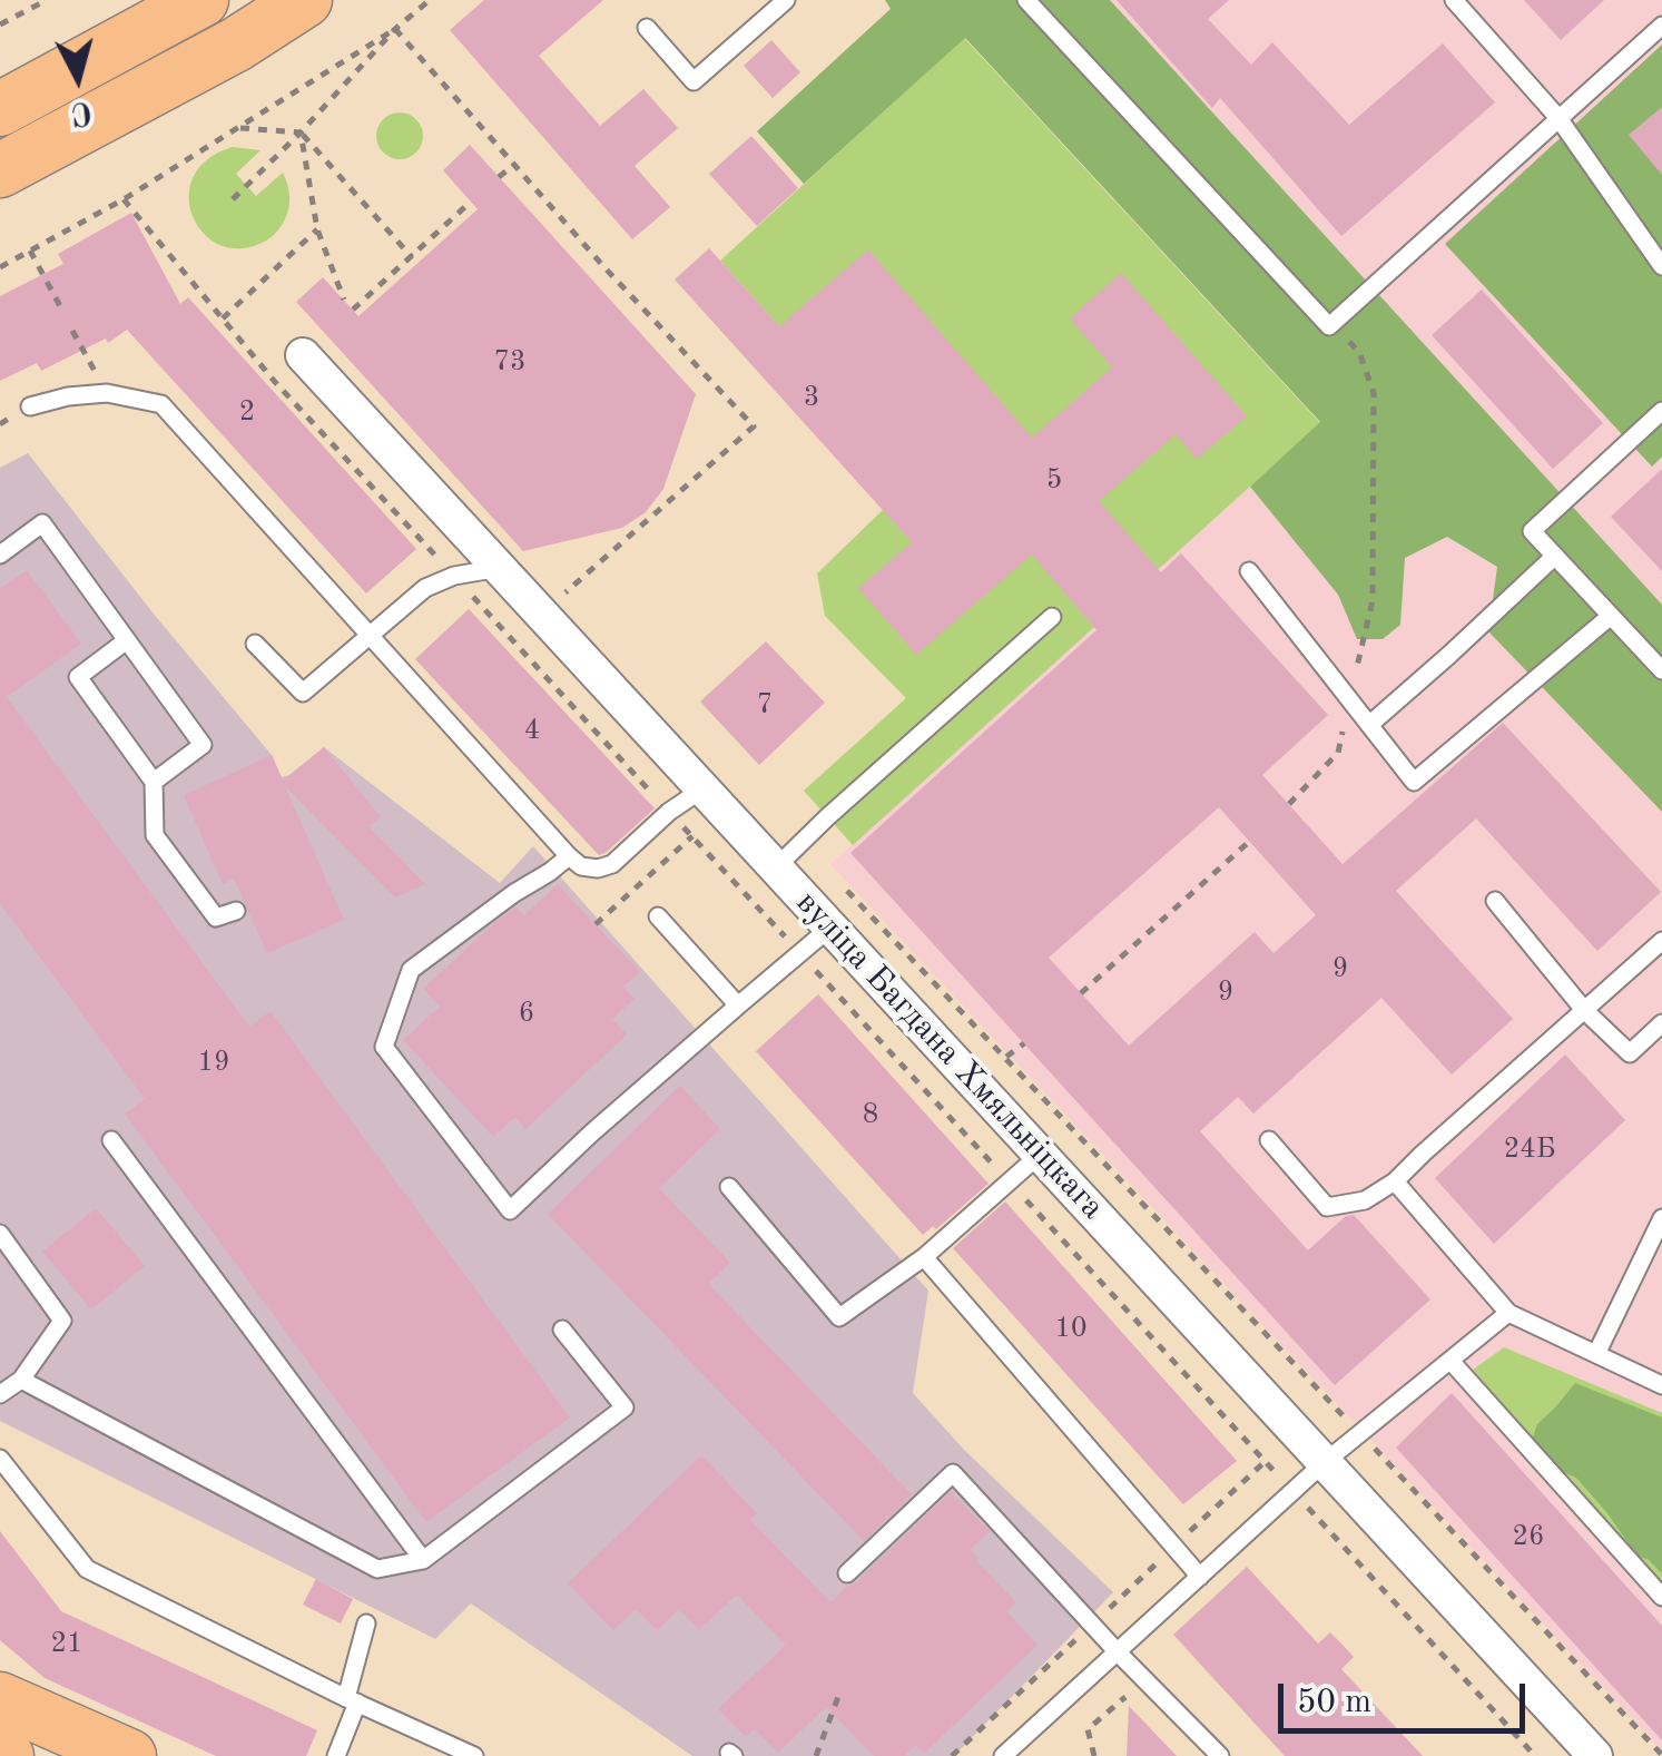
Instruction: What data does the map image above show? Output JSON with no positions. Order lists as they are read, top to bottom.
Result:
{
  "streets": {
    "street": ["вуліца Багдана Хмяльніцкага"]
  },
  "house_numbers": [
    "73",
    "3",
    "2",
    "5",
    "7",
    "4",
    "9",
    "9",
    "6",
    "19",
    "8",
    "24Б",
    "10",
    "26",
    "21"
  ],
  "scale_bar": "50 m",
  "north": "bottom"
}
